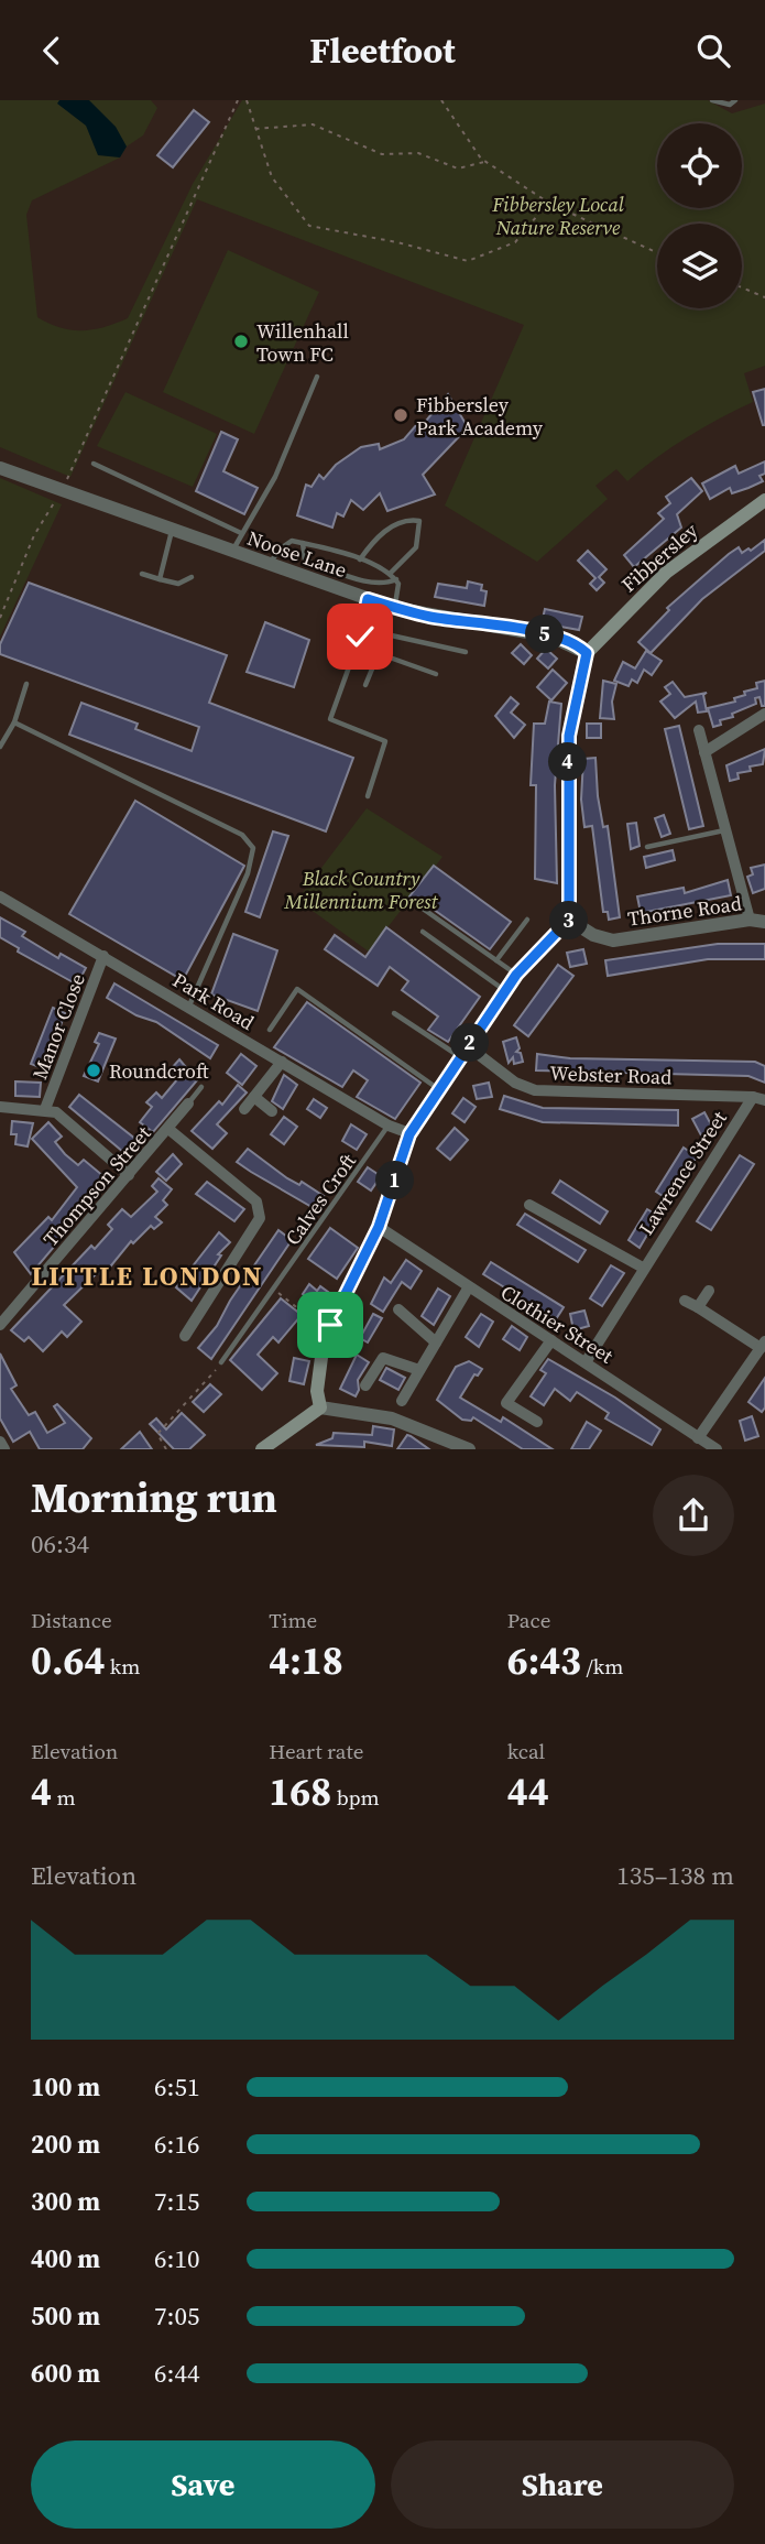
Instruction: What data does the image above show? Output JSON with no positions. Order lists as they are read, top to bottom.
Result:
{
  "streets": {
    "main road": ["Fibbersley"],
    "street": [
      "Noose Lane",
      "Thorne Road",
      "Park Road",
      "Manor Close",
      "Webster Road",
      "Lawrence Street",
      "Thompson Street",
      "Clothier Street"
    ],
    "lane": ["Calves Croft"]
  },
  "crossings": [
    ["Noose Lane", "Fibbersley"],
    ["Park Road", "Manor Close"],
    ["Park Road", "Calves Croft"],
    ["Webster Road", "Lawrence Street"],
    ["Lawrence Street", "Clothier Street"]
  ],
  "districts": ["LITTLE LONDON"],
  "parks": ["Fibbersley Local Nature Reserve", "Black Country Millennium Forest"],
  "places": ["Willenhall Town FC", "Fibbersley Park Academy", "Roundcroft"],
  "page": {
    "header": "Fleetfoot",
    "pins": [
      "5",
      "4",
      "3",
      "2",
      "1"
    ],
    "heading": ["Morning run", "06:34"],
    "stats": [
      ["Distance", "0.64 km"],
      ["Time", "4:18"],
      ["Pace", "6:43 /km"],
      ["Elevation", "4 m"],
      ["Heart rate", "168 bpm"],
      ["kcal", "44"]
    ],
    "chart": ["Elevation", "135–138 m"],
    "list": [
      {
        "name": "100 m",
        "note": "6:51"
      },
      {
        "name": "200 m",
        "note": "6:16"
      },
      {
        "name": "300 m",
        "note": "7:15"
      },
      {
        "name": "400 m",
        "note": "6:10"
      },
      {
        "name": "500 m",
        "note": "7:05"
      },
      {
        "name": "600 m",
        "note": "6:44"
      }
    ],
    "buttons": ["Save", "Share"]
  }
}
